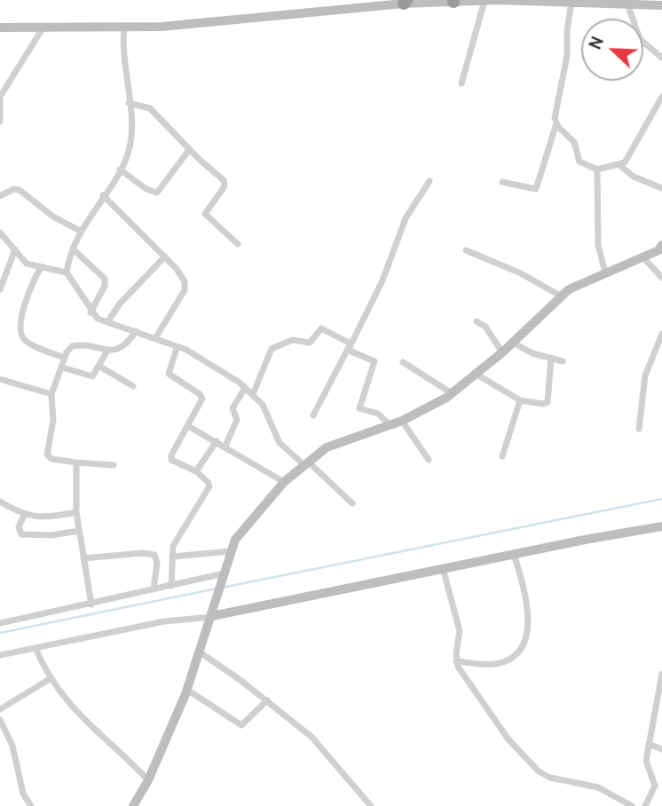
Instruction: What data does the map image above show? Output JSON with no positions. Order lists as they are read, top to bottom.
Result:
{
  "north": "top left"
}
